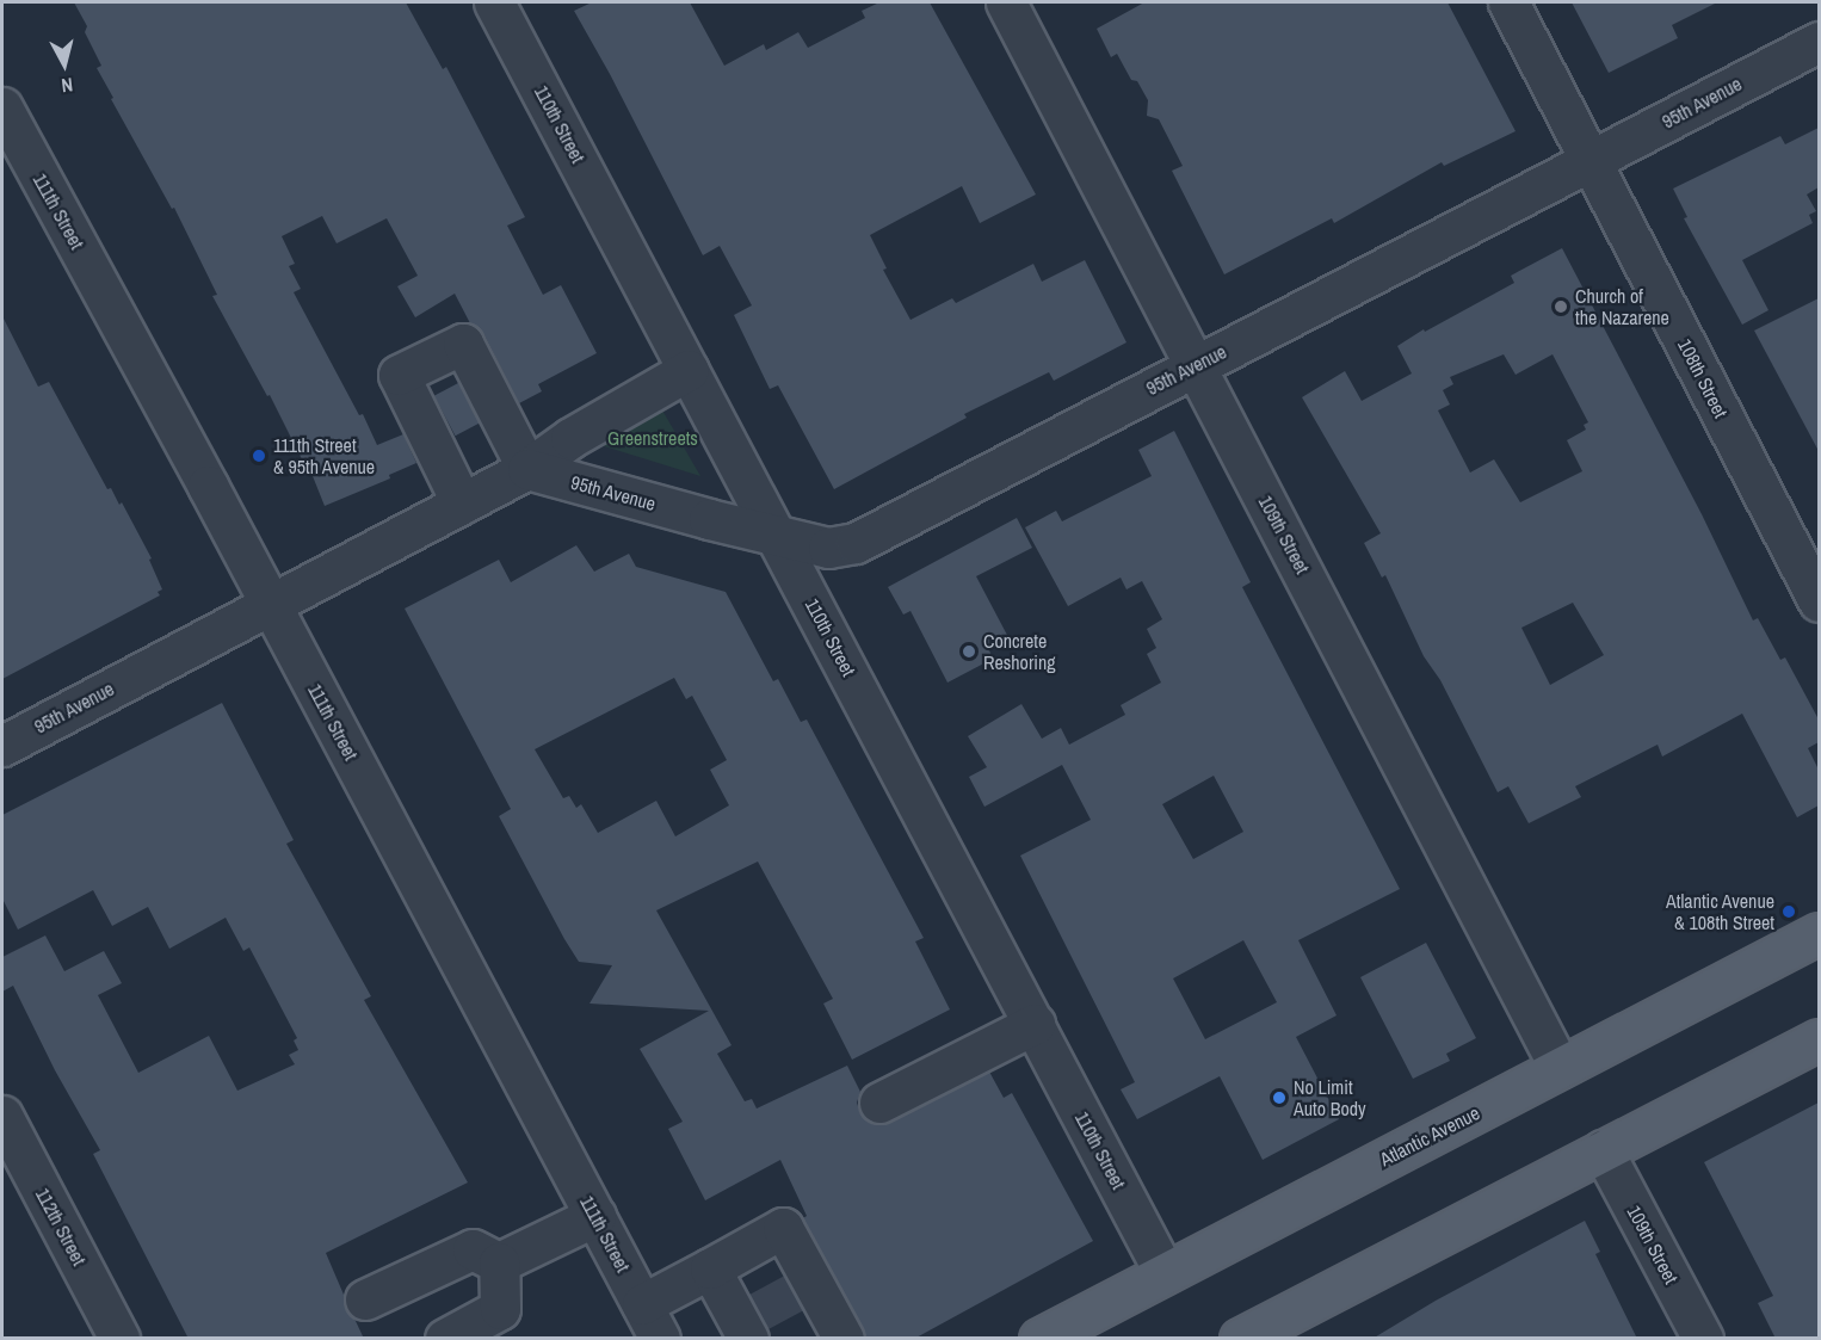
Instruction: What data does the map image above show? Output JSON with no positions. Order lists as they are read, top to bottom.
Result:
{
  "streets": {
    "main road": ["Atlantic Avenue"],
    "street": [
      "95th Avenue",
      "110th Street",
      "111th Street",
      "108th Street",
      "109th Street",
      "112th Street"
    ]
  },
  "crossings": [
    ["95th Avenue", "110th Street"],
    ["95th Avenue", "111th Street"],
    ["95th Avenue", "108th Street"],
    ["95th Avenue", "109th Street"],
    ["110th Street", "Atlantic Avenue"],
    ["109th Street", "Atlantic Avenue"]
  ],
  "parks": ["Greenstreets"],
  "places": [
    "Church of the Nazarene",
    "111th Street & 95th Avenue",
    "Concrete Reshoring",
    "Atlantic Avenue & 108th Street",
    "No Limit Auto Body"
  ],
  "north": "bottom"
}
